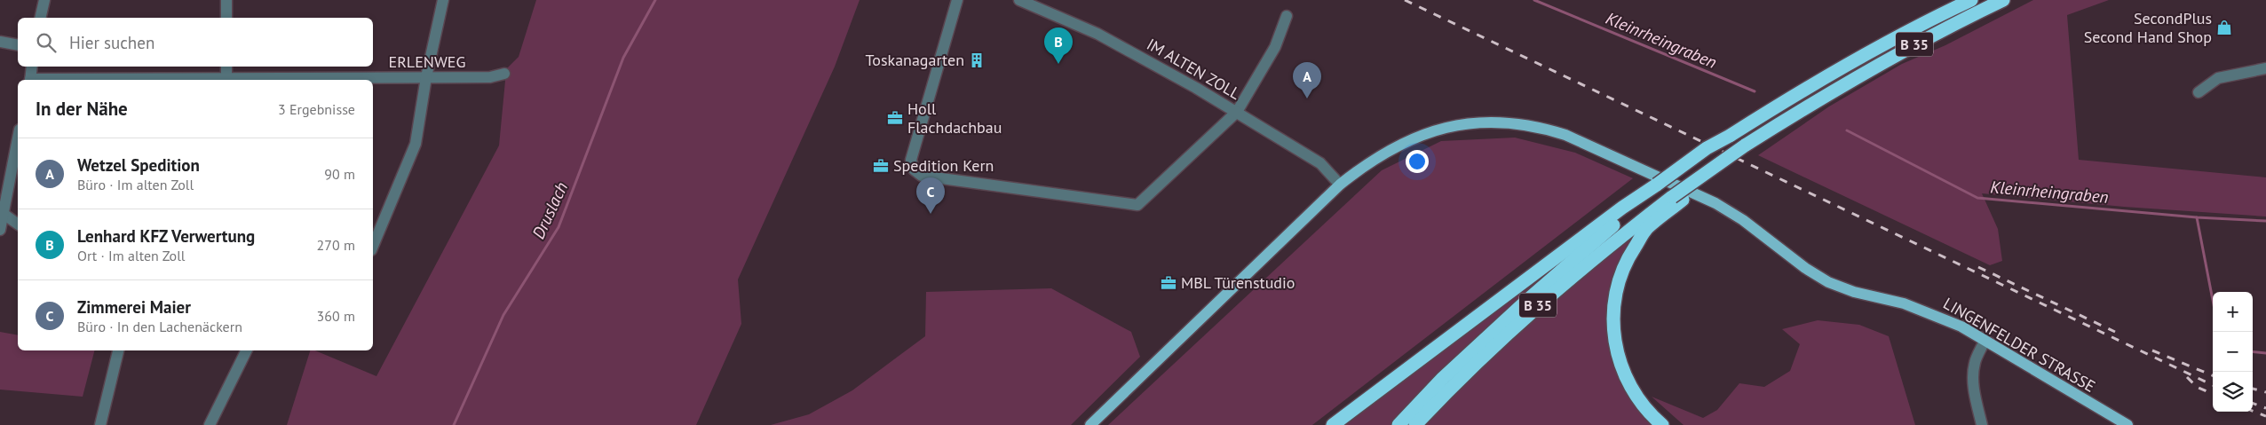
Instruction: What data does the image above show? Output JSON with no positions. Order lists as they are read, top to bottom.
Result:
{
  "streets": {
    "highway": ["B 35"],
    "main road": ["LINGENFELDER STRASSE"],
    "street": ["ERLENWEG", "IM ALTEN ZOLL"]
  },
  "crossings": [
    ["IM ALTEN ZOLL", "LINGENFELDER STRASSE"]
  ],
  "water": ["Kleinrheingraben", "Druslach"],
  "places": {
    "shop": ["SecondPlus Second Hand Shop"],
    "building": ["Toskanagarten"],
    "office": ["Holl Flachdachbau", "Spedition Kern", "MBL Türenstudio"]
  },
  "page": {
    "search": "Hier suchen",
    "pins": ["B", "A", "C"],
    "heading": ["In der Nähe", "3 Ergebnisse"],
    "list": [
      {
        "mark": "A",
        "name": "Wetzel Spedition",
        "note": "Büro · Im alten Zoll",
        "value": "90 m"
      },
      {
        "mark": "B",
        "name": "Lenhard KFZ Verwertung",
        "note": "Ort · Im alten Zoll",
        "value": "270 m"
      },
      {
        "mark": "C",
        "name": "Zimmerei Maier",
        "note": "Büro · In den Lachenäckern",
        "value": "360 m"
      }
    ],
    "map_buttons": ["+", "−"]
  }
}
